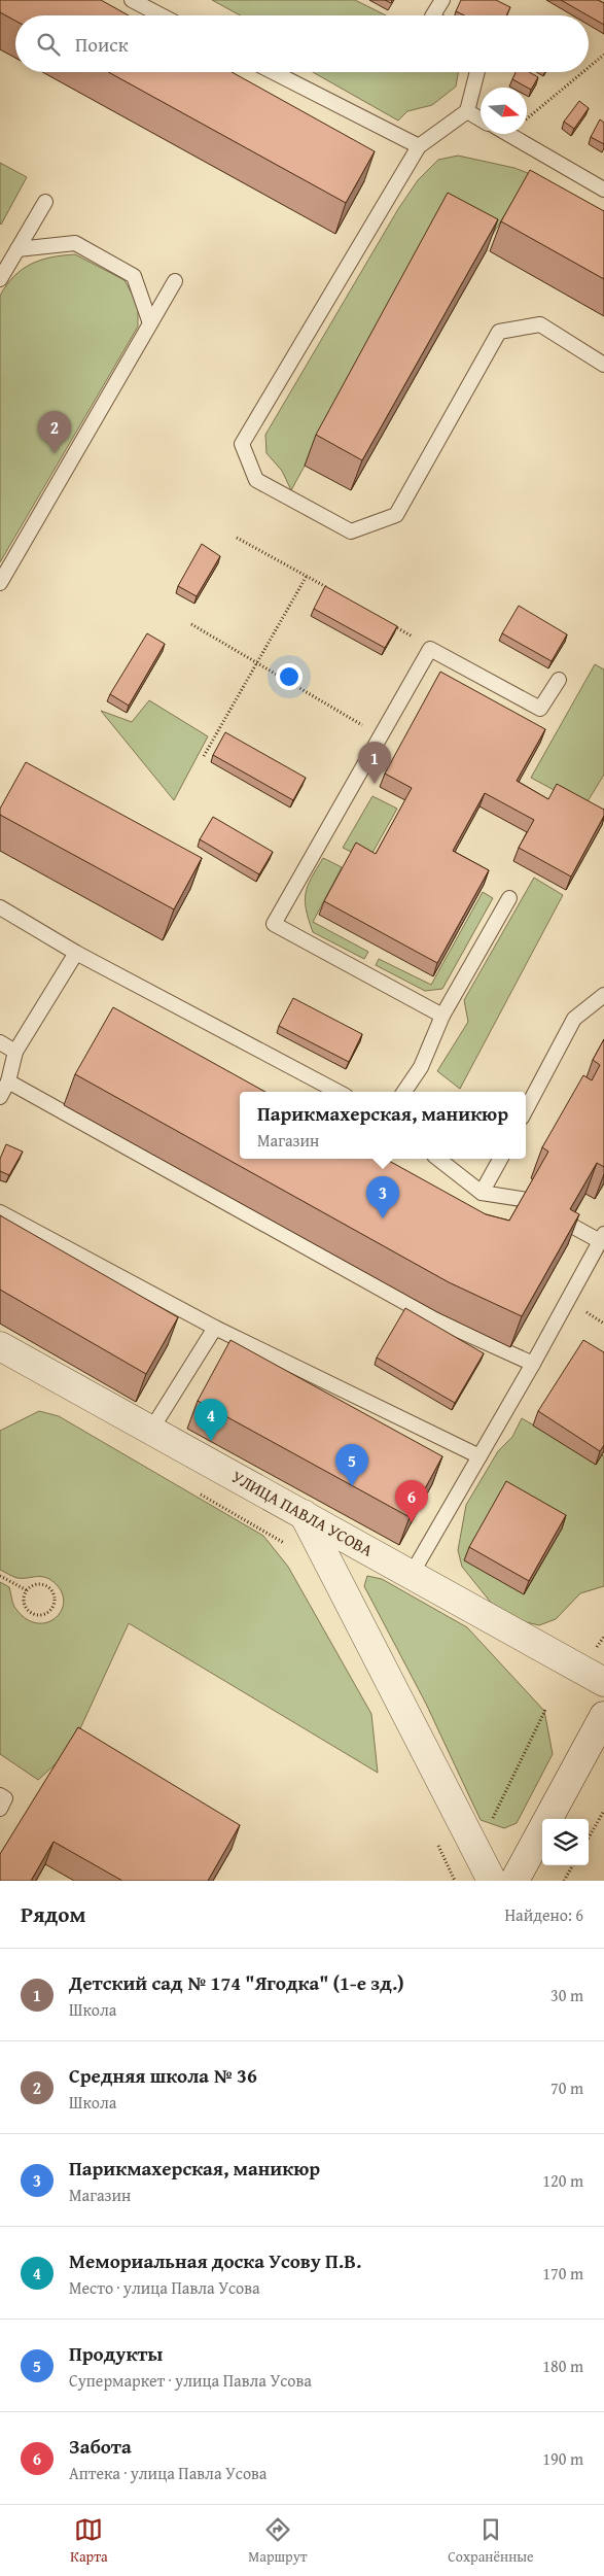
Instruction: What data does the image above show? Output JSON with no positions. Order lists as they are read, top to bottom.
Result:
{
  "streets": {
    "street": ["УЛИЦА ПАВЛА УСОВА"]
  },
  "north": "right",
  "page": {
    "search": "Поиск",
    "pins": [
      "2",
      "1",
      "3",
      "4",
      "5",
      "6"
    ],
    "popup": ["Парикмахерская, маникюр", "Магазин"],
    "heading": ["Рядом", "Найдено: 6"],
    "list": [
      {
        "mark": "1",
        "name": "Детский сад № 174 \"Ягодка\" (1-е зд.)",
        "note": "Школа",
        "value": "30 m"
      },
      {
        "mark": "2",
        "name": "Средняя школа № 36",
        "note": "Школа",
        "value": "70 m"
      },
      {
        "mark": "3",
        "name": "Парикмахерская, маникюр",
        "note": "Магазин",
        "value": "120 m"
      },
      {
        "mark": "4",
        "name": "Мемориальная доска Усову П.В.",
        "note": "Место · улица Павла Усова",
        "value": "170 m"
      },
      {
        "mark": "5",
        "name": "Продукты",
        "note": "Супермаркет · улица Павла Усова",
        "value": "180 m"
      },
      {
        "mark": "6",
        "name": "Забота",
        "note": "Аптека · улица Павла Усова",
        "value": "190 m"
      }
    ],
    "nav": ["Карта", "Маршрут", "Сохранённые"]
  }
}
